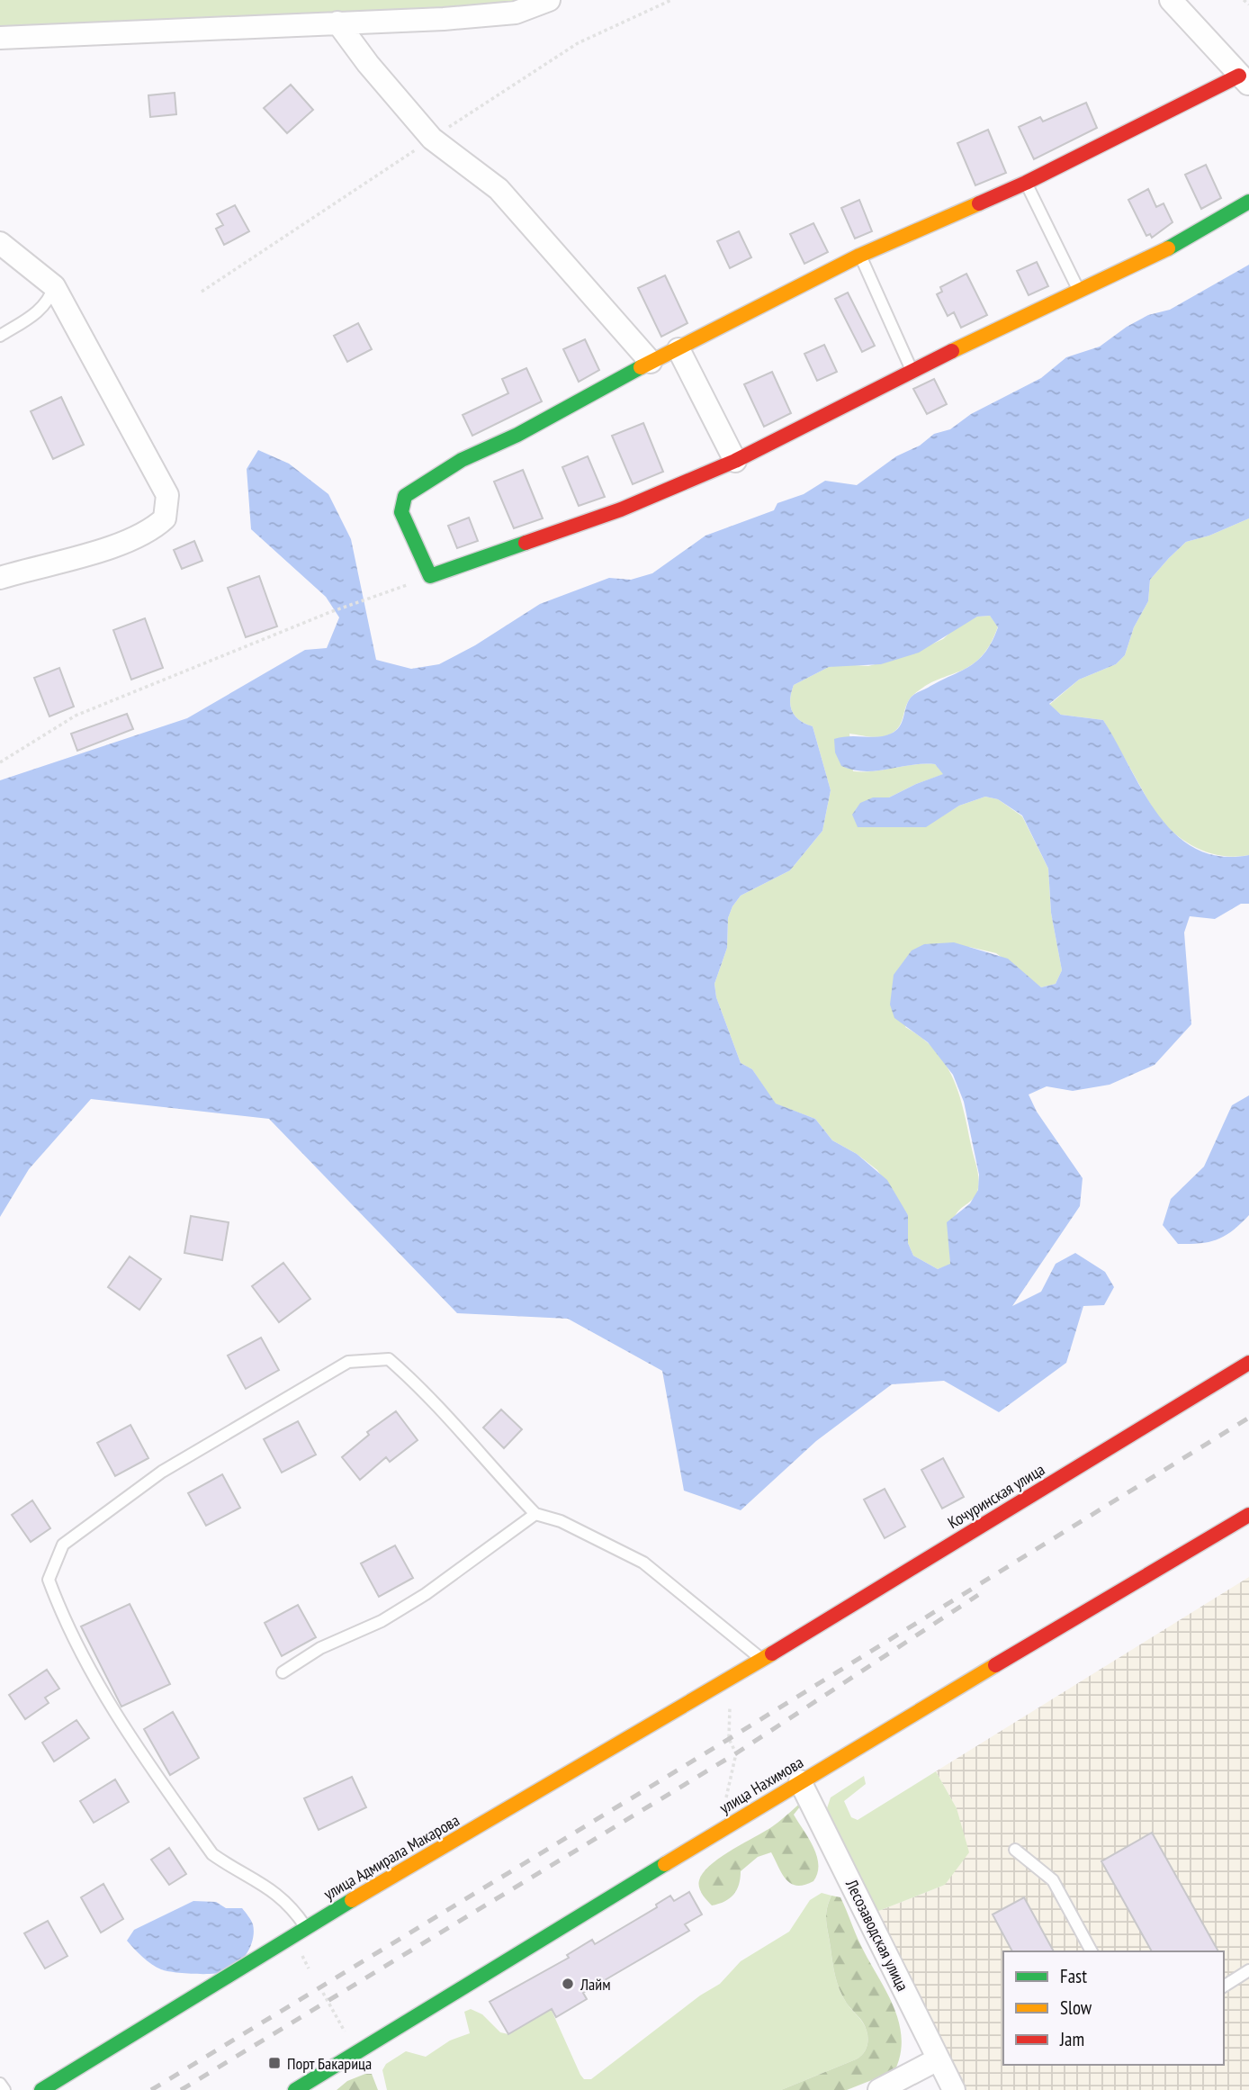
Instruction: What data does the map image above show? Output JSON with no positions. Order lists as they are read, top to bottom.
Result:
{
  "streets": {
    "street": [
      "Кочуринская улица",
      "улица Нахимова",
      "улица Адмирала Макарова",
      "Лесозаводская улица"
    ]
  },
  "crossings": [
    ["Кочуринская улица", "улица Адмирала Макарова"],
    ["улица Нахимова", "Лесозаводская улица"]
  ],
  "places": {
    "other": ["Лайм"],
    "transit": ["Порт Бакарица"]
  },
  "legend": ["Fast", "Slow", "Jam"]
}
